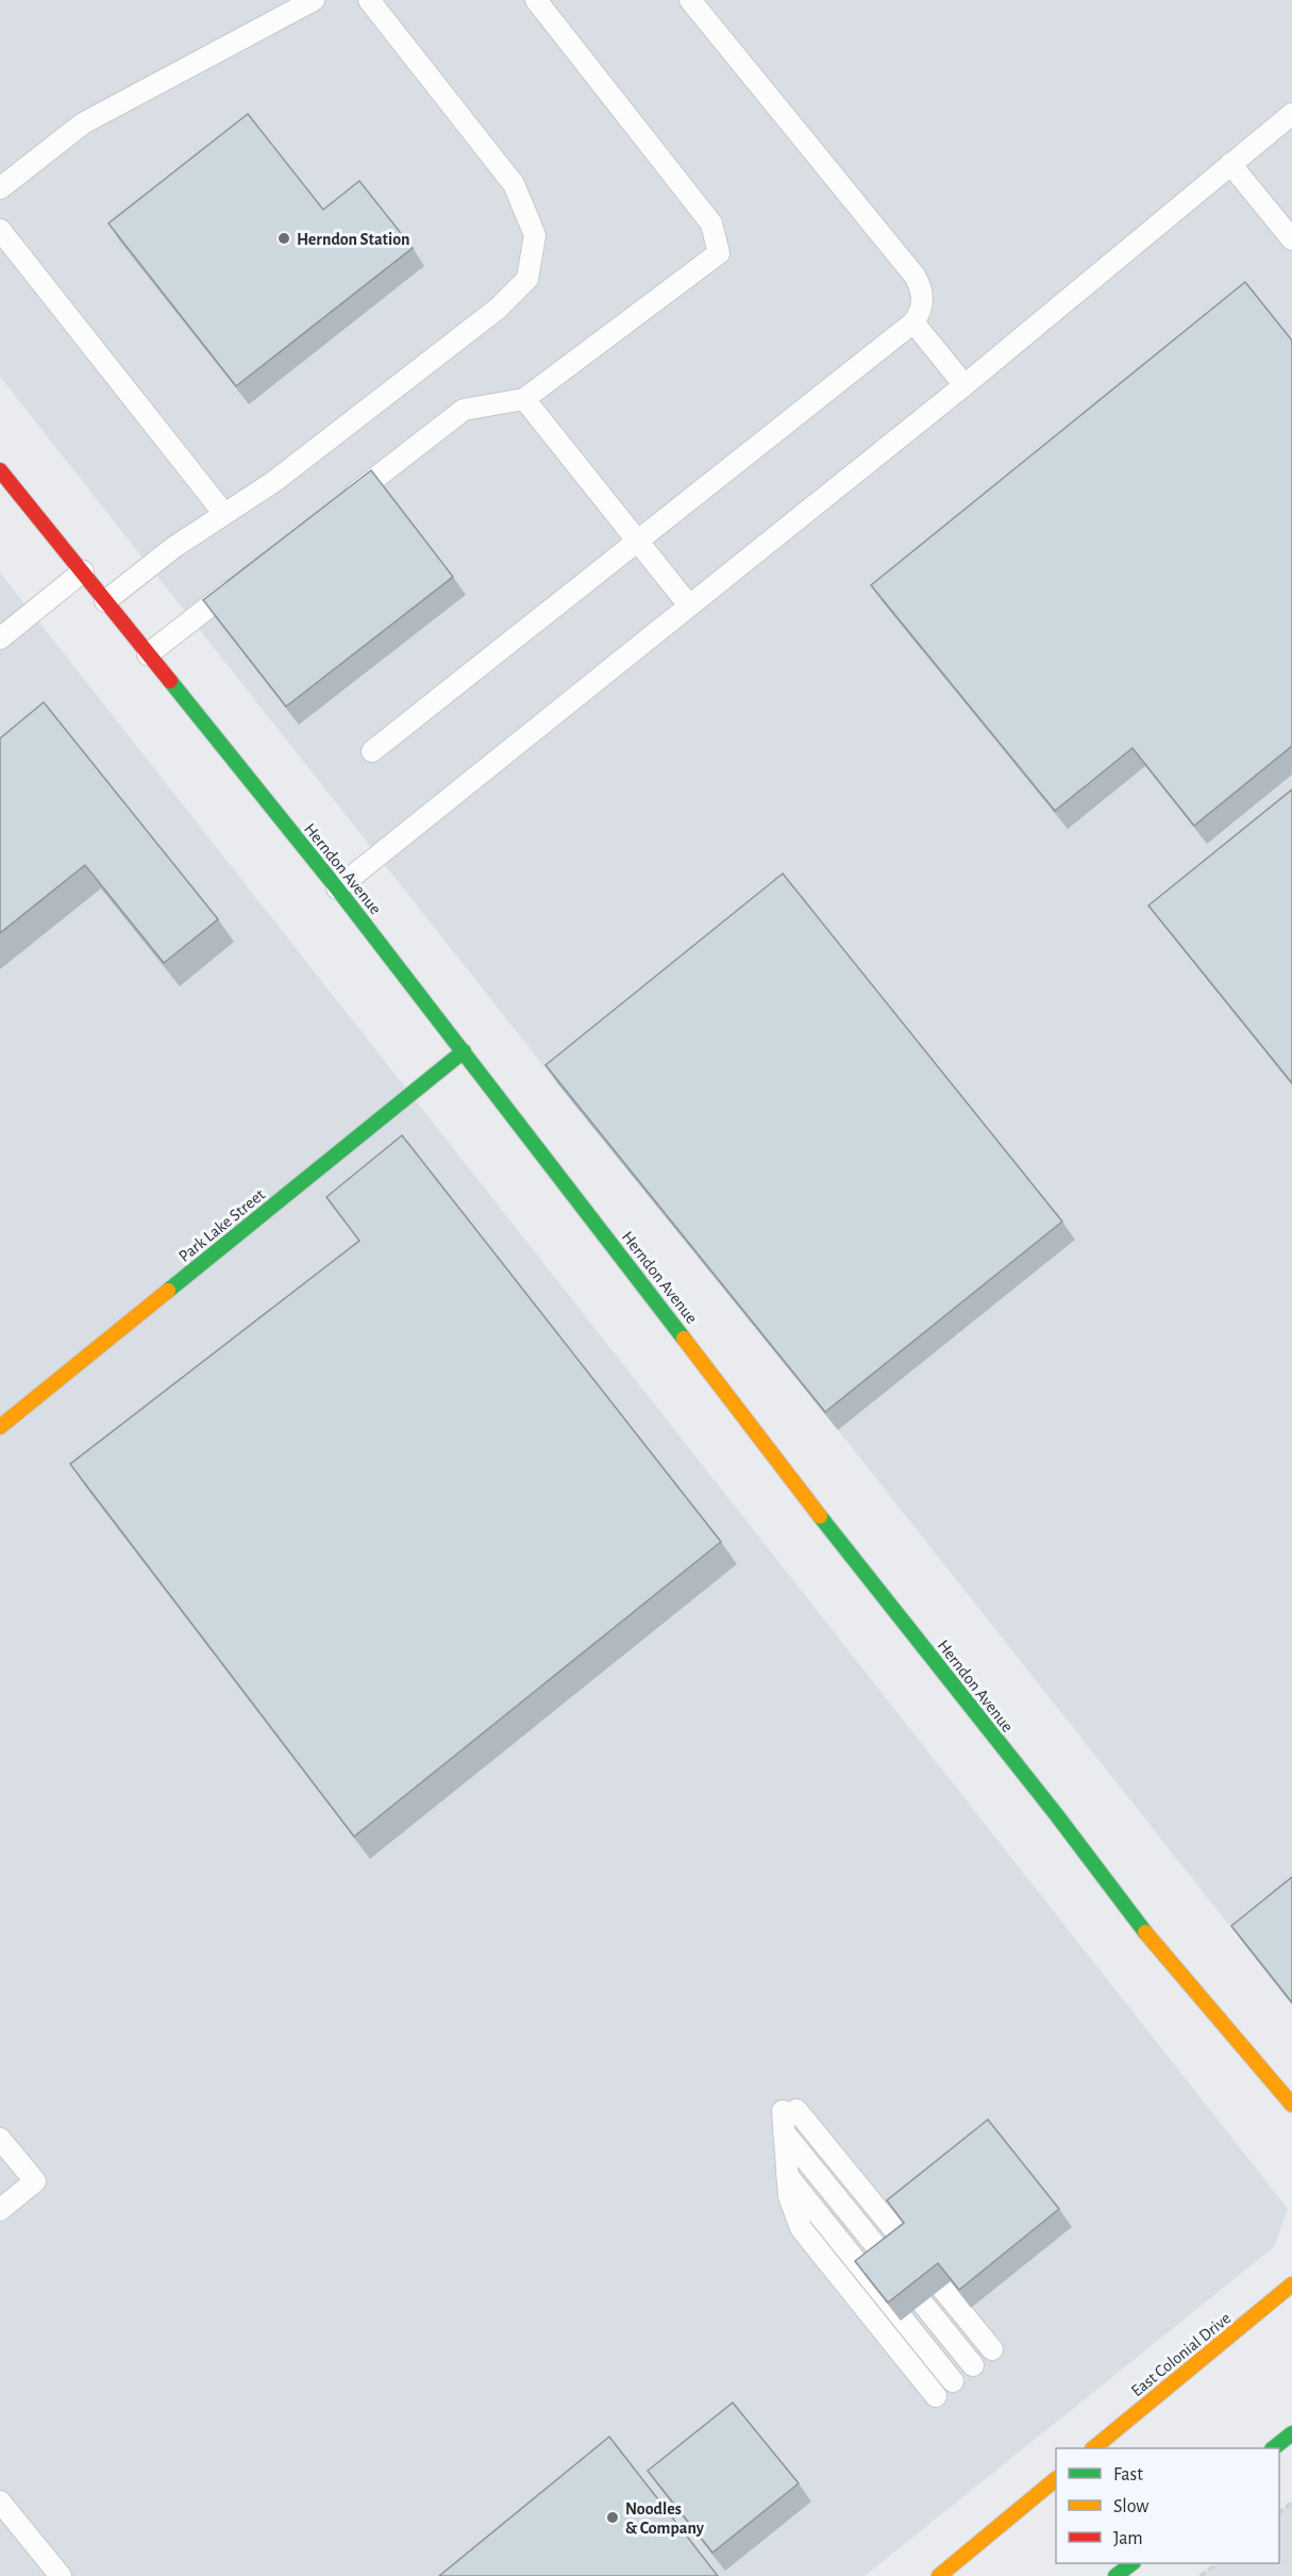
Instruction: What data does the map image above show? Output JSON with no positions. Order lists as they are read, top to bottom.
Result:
{
  "streets": {
    "main road": ["Herndon Avenue", "Park Lake Street", "East Colonial Drive"]
  },
  "crossings": [
    ["Herndon Avenue", "Park Lake Street"]
  ],
  "places": ["Herndon Station", "Noodles & Company"],
  "legend": ["Fast", "Slow", "Jam"]
}
